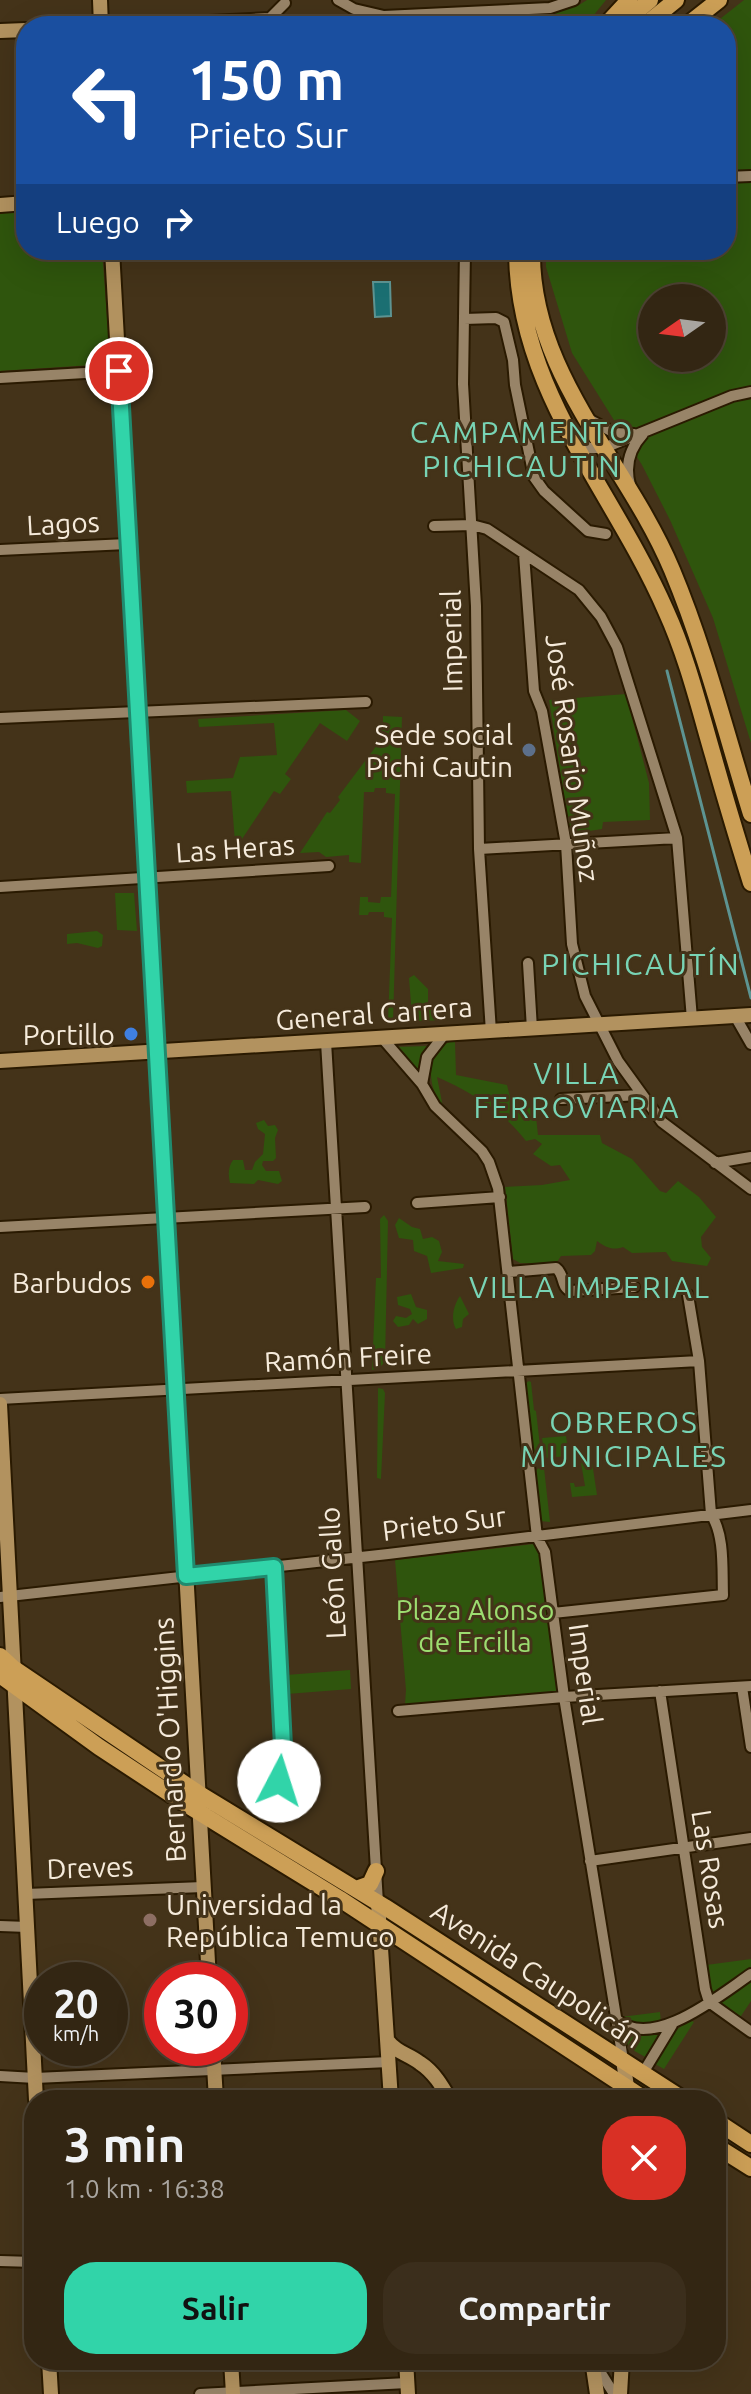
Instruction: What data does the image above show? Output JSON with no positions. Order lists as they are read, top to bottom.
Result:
{
  "streets": {
    "main road": [
      "General Carrera",
      "León Gallo",
      "Bernardo O'Higgins",
      "Avenida Caupolicán"
    ],
    "street": [
      "Lagos",
      "Imperial",
      "José Rosario Muñoz",
      "Las Heras",
      "Ramón Freire",
      "Prieto Sur",
      "Dreves",
      "Las Rosas"
    ]
  },
  "crossings": [
    ["Lagos", "Bernardo O'Higgins"],
    ["Imperial", "General Carrera"],
    ["Imperial", "Ramón Freire"],
    ["Imperial", "Prieto Sur"],
    ["Imperial", "Avenida Caupolicán"],
    ["José Rosario Muñoz", "General Carrera"],
    ["Las Heras", "Bernardo O'Higgins"],
    ["General Carrera", "León Gallo"],
    ["General Carrera", "Bernardo O'Higgins"],
    ["Ramón Freire", "León Gallo"],
    ["Ramón Freire", "Bernardo O'Higgins"],
    ["Prieto Sur", "León Gallo"],
    ["Prieto Sur", "Bernardo O'Higgins"],
    ["León Gallo", "Avenida Caupolicán"],
    ["Bernardo O'Higgins", "Dreves"],
    ["Bernardo O'Higgins", "Avenida Caupolicán"]
  ],
  "districts": [
    "CAMPAMENTO PICHICAUTIN",
    "PICHICAUTÍN",
    "VILLA FERROVIARIA",
    "VILLA IMPERIAL",
    "OBREROS MUNICIPALES"
  ],
  "parks": ["Plaza Alonso de Ercilla"],
  "places": [
    "Sede social Pichi Cautin",
    "Portillo",
    "Barbudos",
    "Universidad la República Temuco"
  ],
  "north": "left",
  "page": {
    "turn": ["150 m", "Prieto Sur"],
    "then": "Luego",
    "speed": "20 km/h",
    "limit": "30",
    "heading": ["3 min", "1.0 km · 16:38"],
    "buttons": ["Salir", "Compartir"]
  }
}
